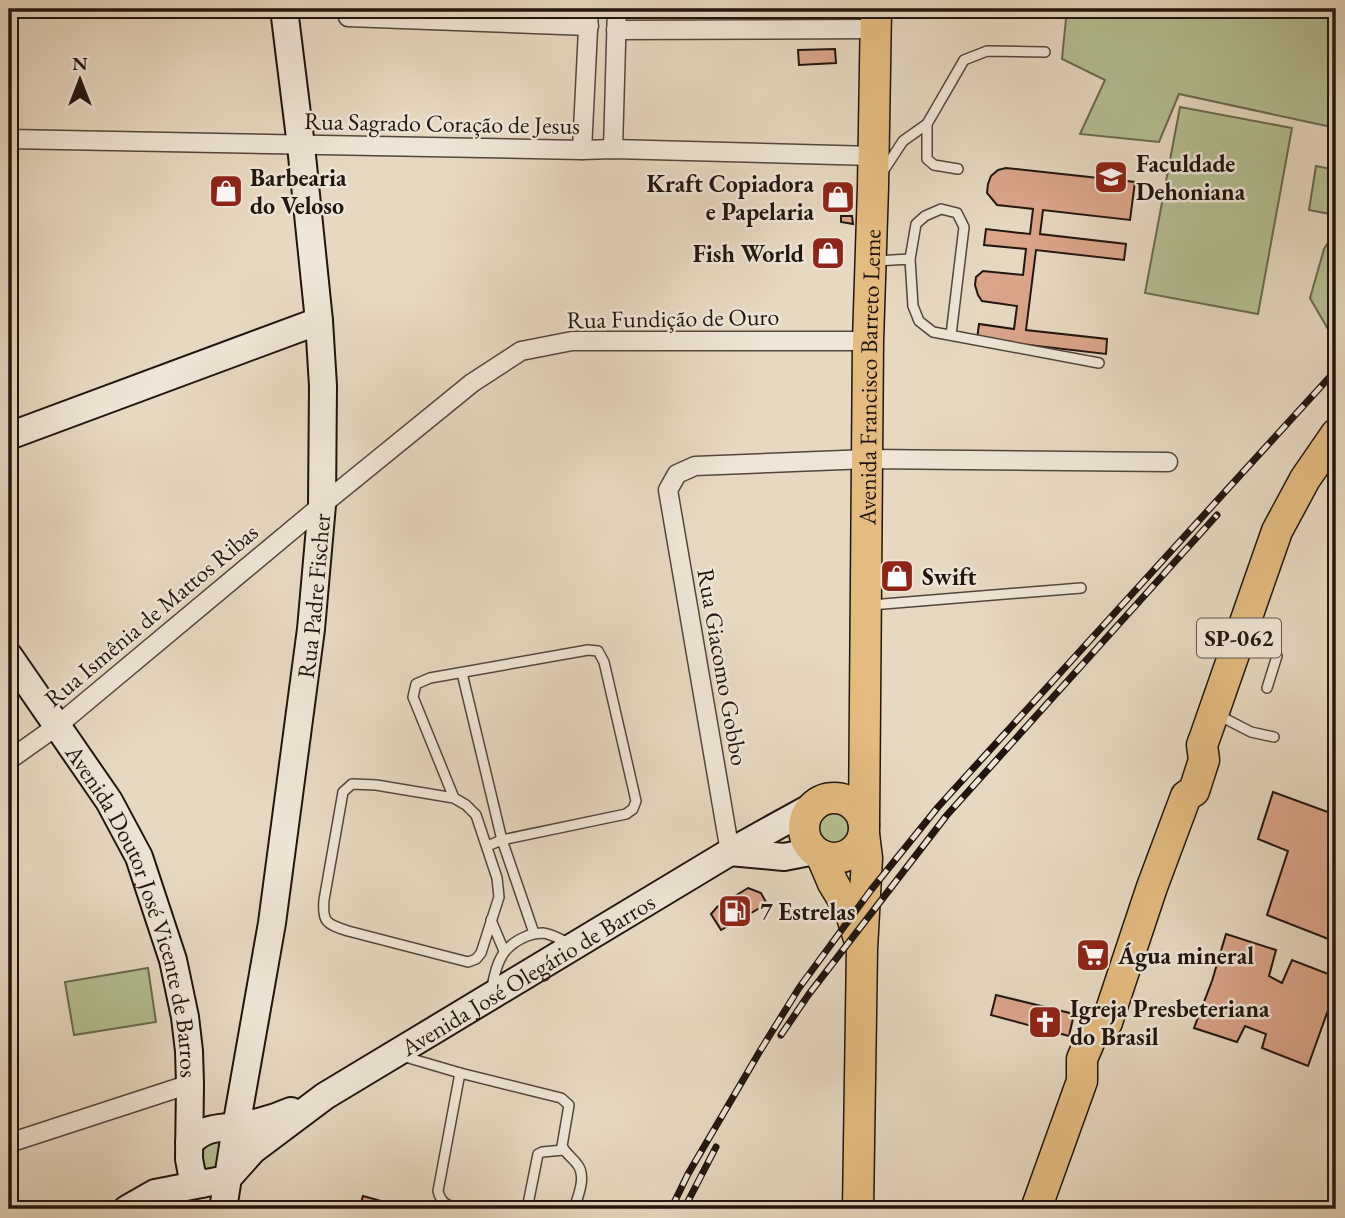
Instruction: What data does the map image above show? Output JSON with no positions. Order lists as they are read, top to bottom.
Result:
{
  "streets": {
    "main road": [
      "Avenida Francisco Barreto Leme",
      "Rua Padre Fischer",
      "SP-062",
      "Avenida Doutor José Vicente de Barros",
      "Avenida José Olegário de Barros"
    ],
    "street": [
      "Rua Sagrado Coração de Jesus",
      "Rua Fundição de Ouro",
      "Rua Ismênia de Mattos Ribas",
      "Rua Giacomo Gobbo"
    ]
  },
  "crossings": [
    ["Rua Sagrado Coração de Jesus", "Avenida Francisco Barreto Leme"],
    ["Rua Sagrado Coração de Jesus", "Rua Padre Fischer"],
    ["Rua Fundição de Ouro", "Avenida Francisco Barreto Leme"],
    ["Rua Fundição de Ouro", "Rua Padre Fischer"],
    ["Rua Fundição de Ouro", "Rua Ismênia de Mattos Ribas"],
    ["Avenida Francisco Barreto Leme", "Rua Giacomo Gobbo"],
    ["Avenida Francisco Barreto Leme", "Avenida José Olegário de Barros"],
    ["Rua Padre Fischer", "Rua Ismênia de Mattos Ribas"],
    ["Rua Padre Fischer", "Avenida José Olegário de Barros"],
    ["Rua Ismênia de Mattos Ribas", "Avenida Doutor José Vicente de Barros"],
    ["Rua Giacomo Gobbo", "Avenida José Olegário de Barros"],
    ["Avenida Doutor José Vicente de Barros", "Avenida José Olegário de Barros"]
  ],
  "places": {
    "school or university": ["Faculdade Dehoniana"],
    "shop": [
      "Barbearia do Veloso",
      "Kraft Copiadora e Papelaria",
      "Fish World",
      "Swift"
    ],
    "fuel station": ["7 Estrelas"],
    "supermarket": ["Água mineral"],
    "church": ["Igreja Presbeteriana do Brasil"]
  },
  "north": "top"
}
